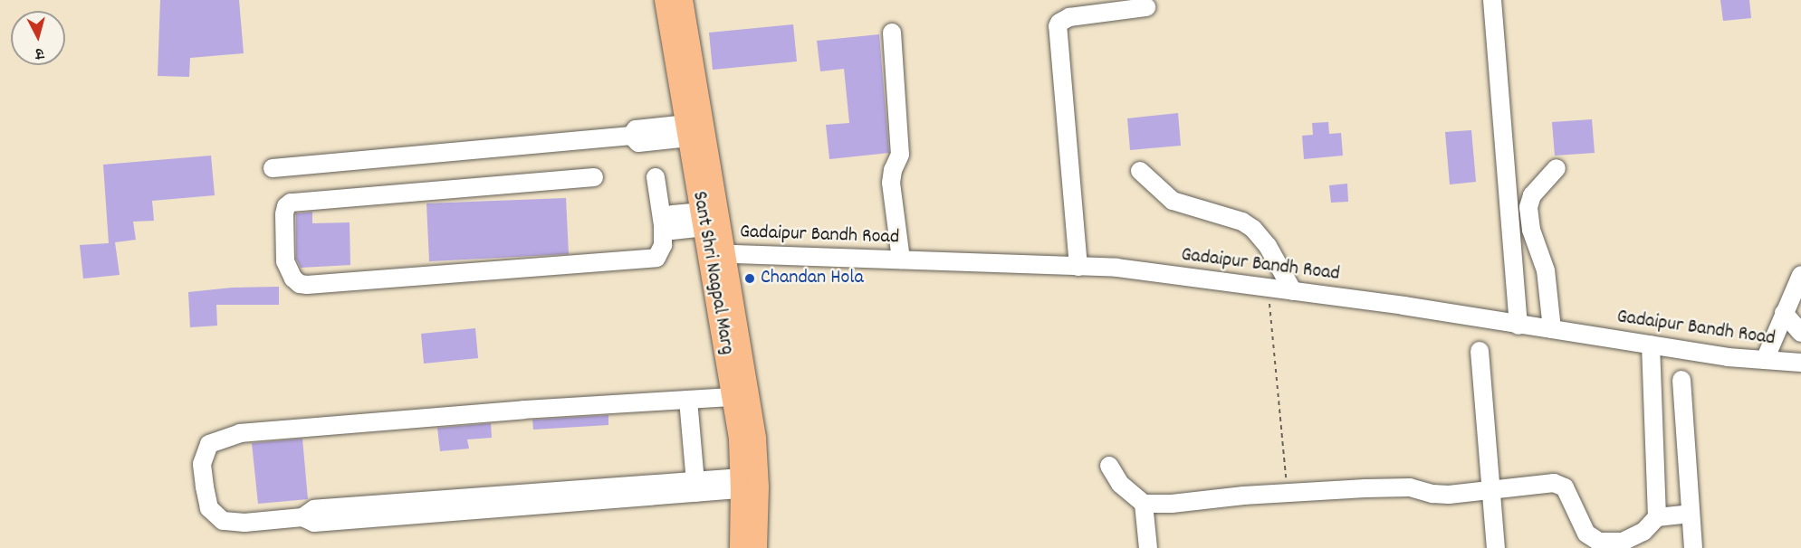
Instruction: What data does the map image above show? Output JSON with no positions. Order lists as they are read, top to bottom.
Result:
{
  "streets": {
    "main road": ["Sant Shri Nagpal Marg"],
    "street": ["Gadaipur Bandh Road"]
  },
  "crossings": [
    ["Gadaipur Bandh Road", "Sant Shri Nagpal Marg"]
  ],
  "places": ["Chandan Hola"],
  "north": "bottom"
}
